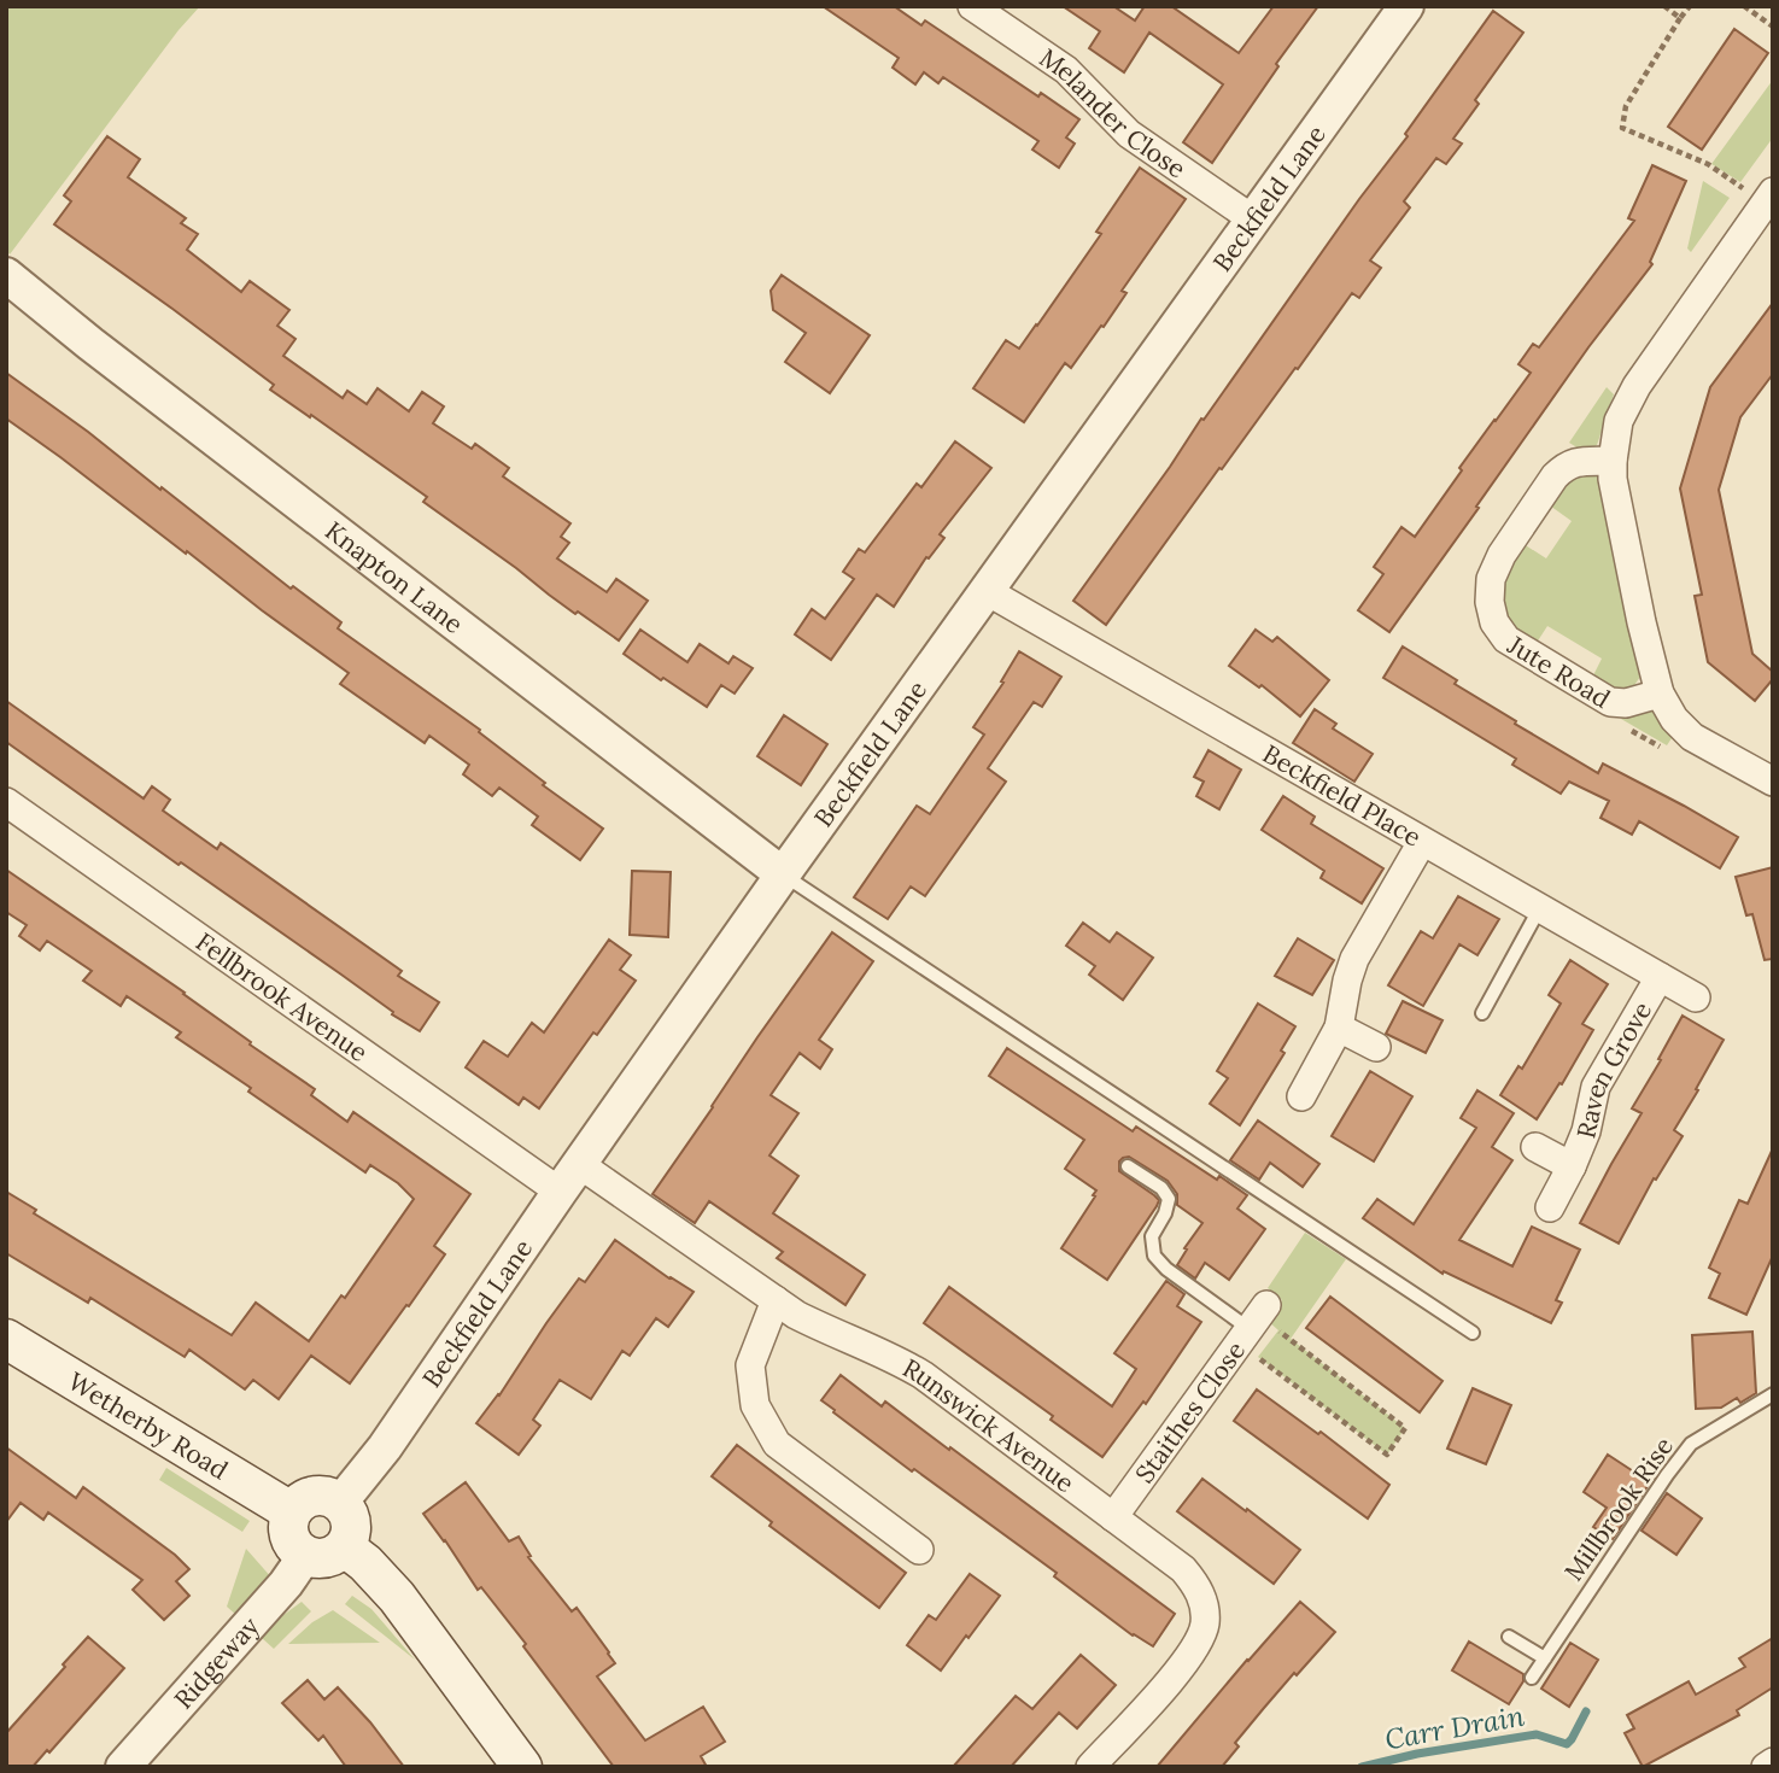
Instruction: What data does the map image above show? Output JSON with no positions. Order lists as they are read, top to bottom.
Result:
{
  "streets": {
    "main road": ["Wetherby Road"],
    "street": [
      "Melander Close",
      "Beckfield Lane",
      "Knapton Lane",
      "Jute Road",
      "Beckfield Place",
      "Fellbrook Avenue",
      "Raven Grove",
      "Staithes Close",
      "Runswick Avenue",
      "Ridgeway"
    ],
    "lane": ["Millbrook Rise"]
  },
  "crossings": [
    ["Melander Close", "Beckfield Lane"],
    ["Beckfield Lane", "Knapton Lane"],
    ["Beckfield Lane", "Beckfield Place"],
    ["Beckfield Lane", "Fellbrook Avenue"],
    ["Beckfield Lane", "Wetherby Road"],
    ["Beckfield Lane", "Runswick Avenue"],
    ["Beckfield Lane", "Ridgeway"],
    ["Beckfield Place", "Raven Grove"],
    ["Fellbrook Avenue", "Runswick Avenue"],
    ["Staithes Close", "Runswick Avenue"],
    ["Wetherby Road", "Ridgeway"]
  ],
  "water": ["Carr Drain"]
}
